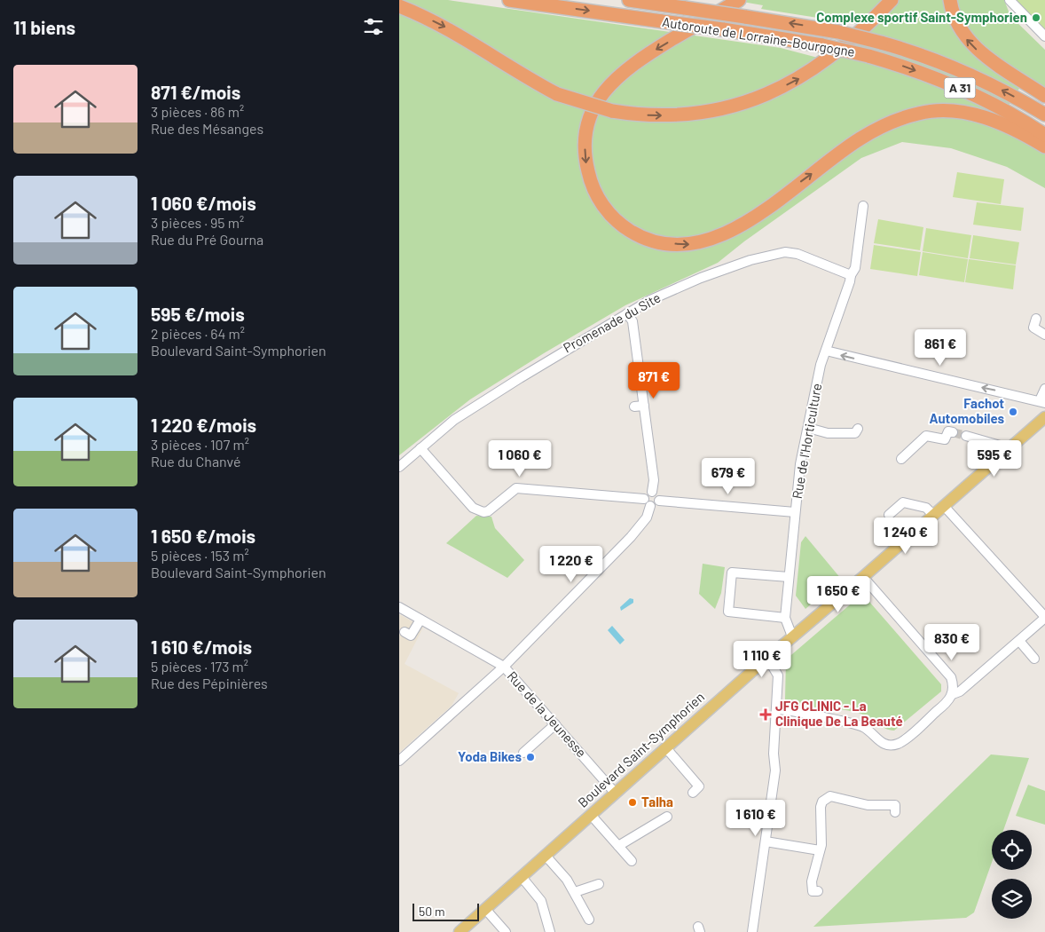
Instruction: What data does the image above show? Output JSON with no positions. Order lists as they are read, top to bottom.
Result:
{
  "streets": {
    "highway": ["Autoroute de Lorraine-Bourgogne", "A 31"],
    "main road": ["Boulevard Saint-Symphorien"],
    "street": ["Promenade du Site", "Rue de l'Horticulture", "Rue de la Jeunesse"]
  },
  "crossings": [
    ["Promenade du Site", "Rue de l'Horticulture"],
    ["Rue de l'Horticulture", "Boulevard Saint-Symphorien"],
    ["Rue de la Jeunesse", "Boulevard Saint-Symphorien"]
  ],
  "places": {
    "other": [
      "Complexe sportif Saint-Symphorien",
      "Fachot Automobiles",
      "Yoda Bikes",
      "Talha"
    ],
    "health": ["JFG CLINIC - La Clinique De La Beauté"]
  },
  "scale_bar": "50 m",
  "page": {
    "heading": "11 biens",
    "list": [
      {
        "name": "871 €/mois",
        "note": "3 pièces · 86 m² · Rue des Mésanges"
      },
      {
        "name": "1 060 €/mois",
        "note": "3 pièces · 95 m² · Rue du Pré Gourna"
      },
      {
        "name": "595 €/mois",
        "note": "2 pièces · 64 m² · Boulevard Saint-Symphorien"
      },
      {
        "name": "1 220 €/mois",
        "note": "3 pièces · 107 m² · Rue du Chanvé"
      },
      {
        "name": "1 650 €/mois",
        "note": "5 pièces · 153 m² · Boulevard Saint-Symphorien"
      },
      {
        "name": "1 610 €/mois",
        "note": "5 pièces · 173 m² · Rue des Pépinières"
      }
    ],
    "price": [
      "861 €",
      "871 €",
      "1 060 €",
      "595 €",
      "679 €",
      "1 240 €",
      "1 220 €",
      "1 650 €",
      "830 €",
      "1 110 €",
      "1 610 €"
    ],
    "scale": "50 m"
  }
}
